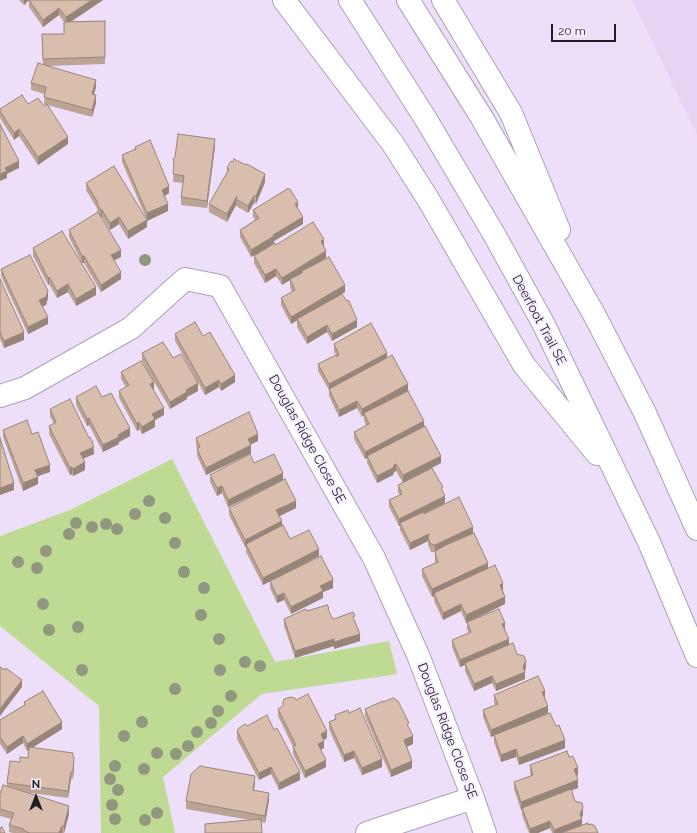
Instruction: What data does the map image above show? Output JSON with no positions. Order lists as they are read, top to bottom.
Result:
{
  "streets": {
    "main road": ["Deerfoot Trail SE", "Douglas Ridge Close SE"]
  },
  "scale_bar": "20 m",
  "north": "top"
}
